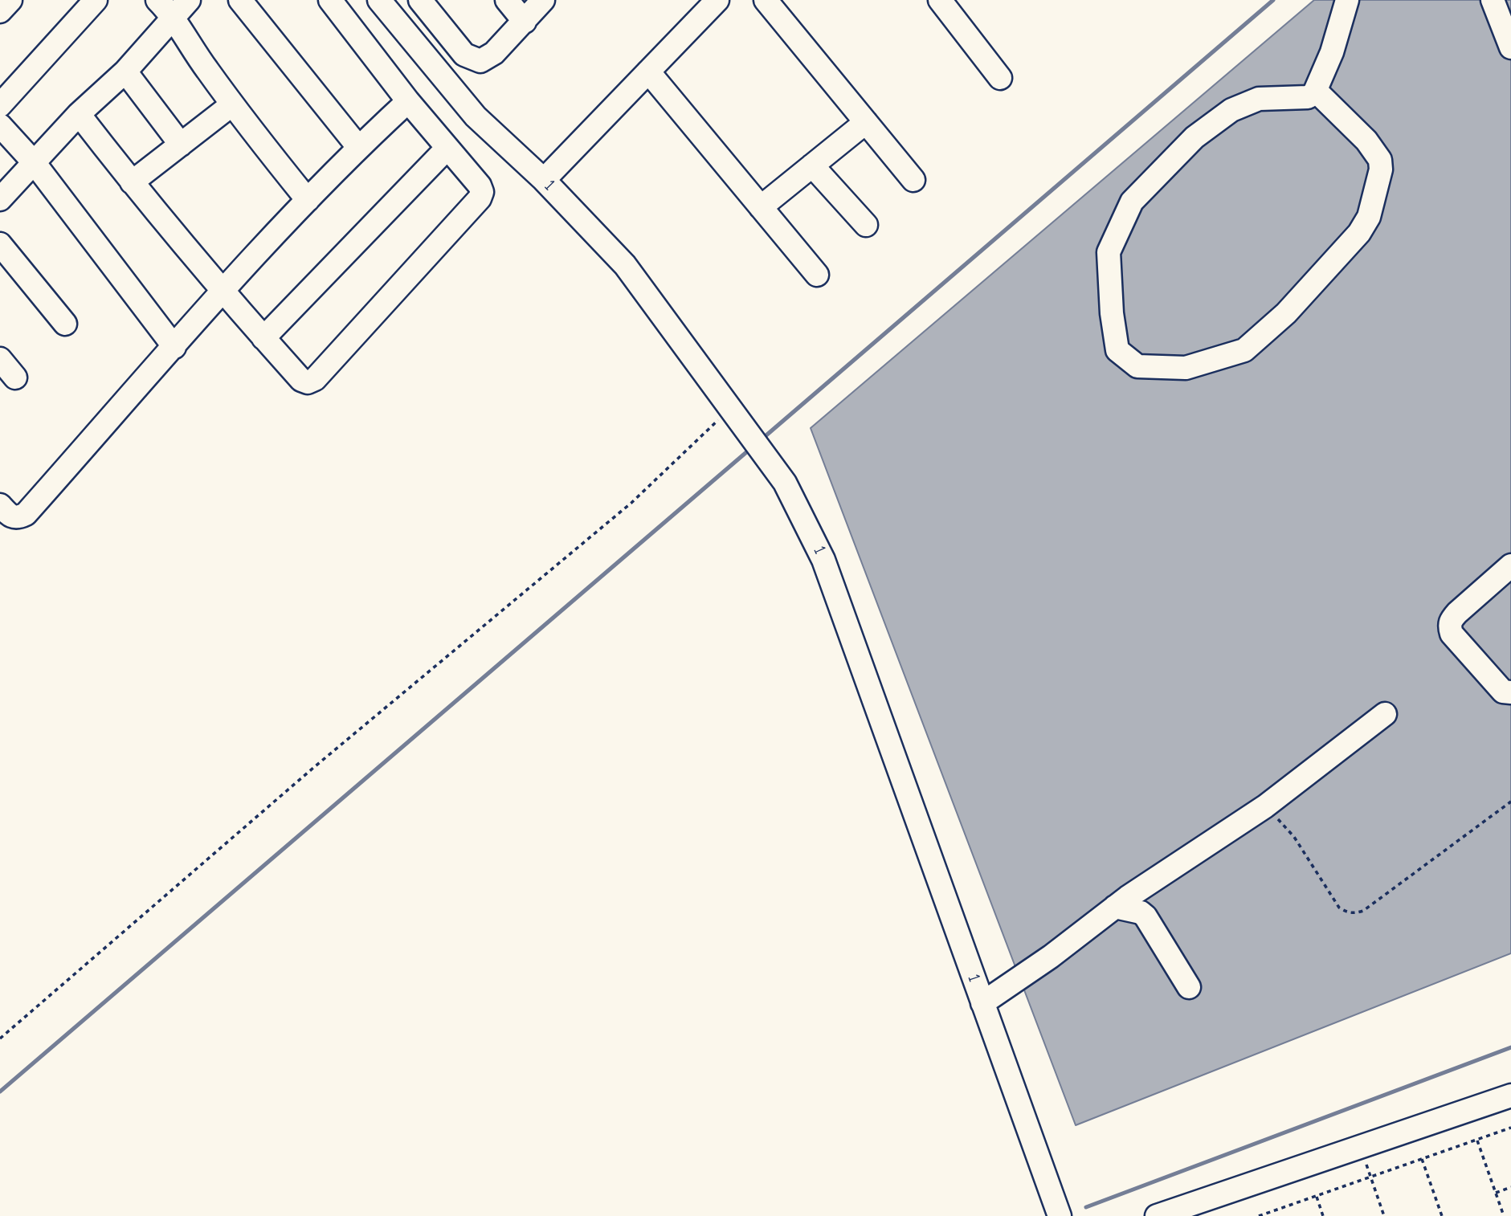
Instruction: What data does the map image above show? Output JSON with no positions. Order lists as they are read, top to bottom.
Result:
{
  "streets": {
    "street": ["1"]
  }
}
